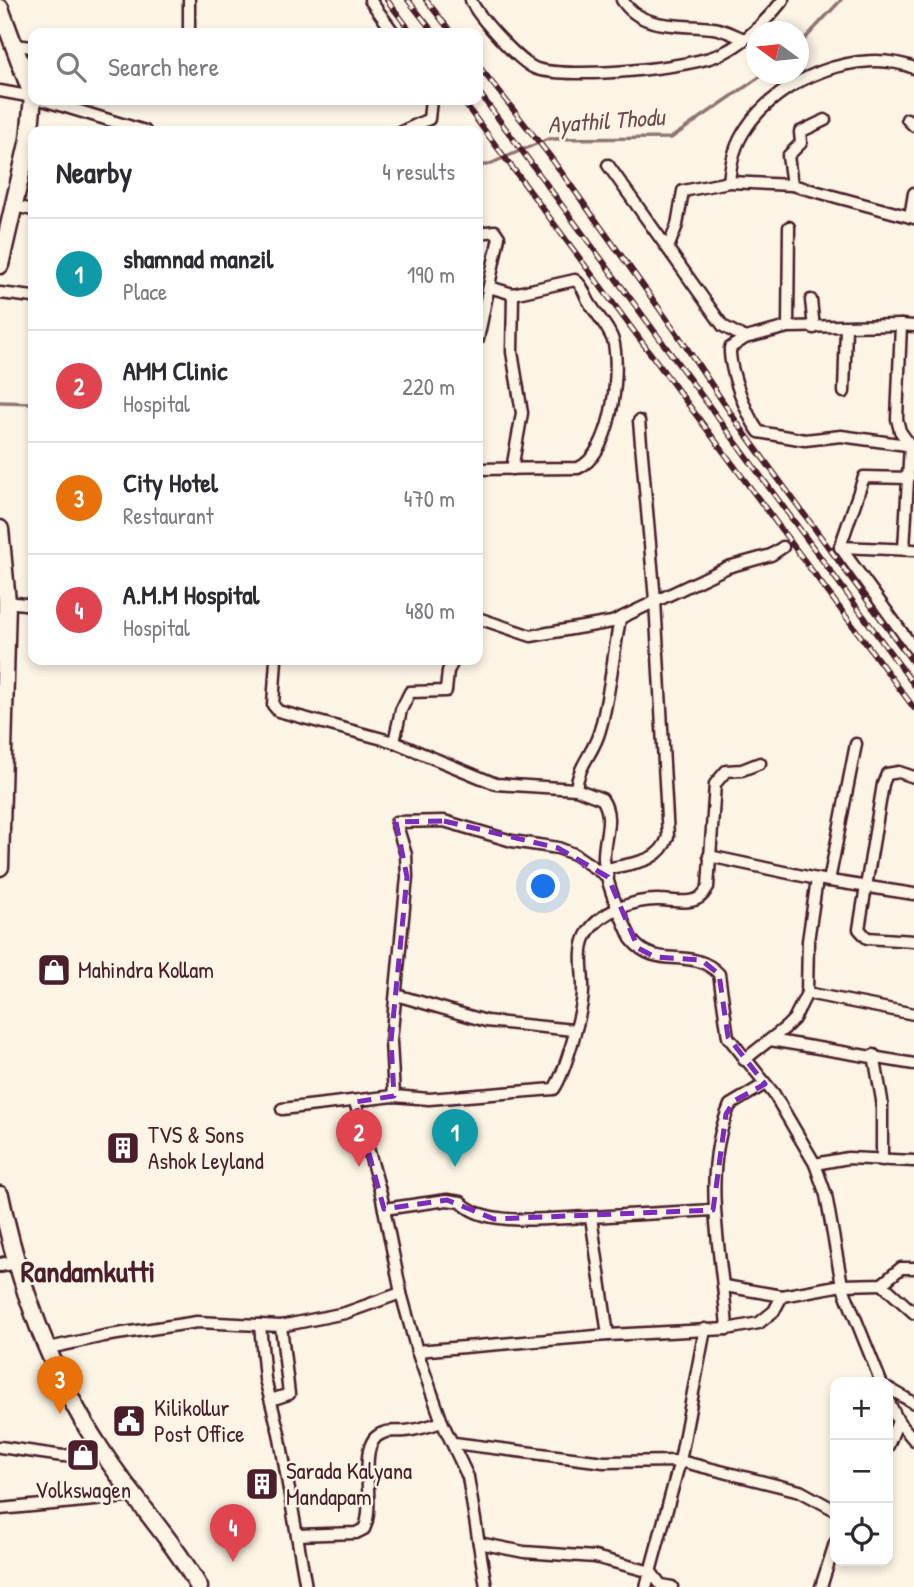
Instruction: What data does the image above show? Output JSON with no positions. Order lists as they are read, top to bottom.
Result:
{
  "districts": ["Randamkutti"],
  "water": ["Ayathil Thodu"],
  "places": {
    "shop": ["Mahindra Kollam", "Volkswagen"],
    "building": ["TVS & Sons Ashok Leyland", "Sarada Kalyana Mandapam"],
    "public building": ["Kilikollur Post Office"]
  },
  "north": "left",
  "page": {
    "search": "Search here",
    "heading": ["Nearby", "4 results"],
    "list": [
      {
        "mark": "1",
        "name": "shamnad manzil",
        "note": "Place",
        "value": "190 m"
      },
      {
        "mark": "2",
        "name": "AMM Clinic",
        "note": "Hospital",
        "value": "220 m"
      },
      {
        "mark": "3",
        "name": "City Hotel",
        "note": "Restaurant",
        "value": "470 m"
      },
      {
        "mark": "4",
        "name": "A.M.M Hospital",
        "note": "Hospital",
        "value": "480 m"
      }
    ],
    "pins": [
      "1",
      "2",
      "3",
      "4"
    ],
    "map_buttons": ["+", "−"]
  }
}
